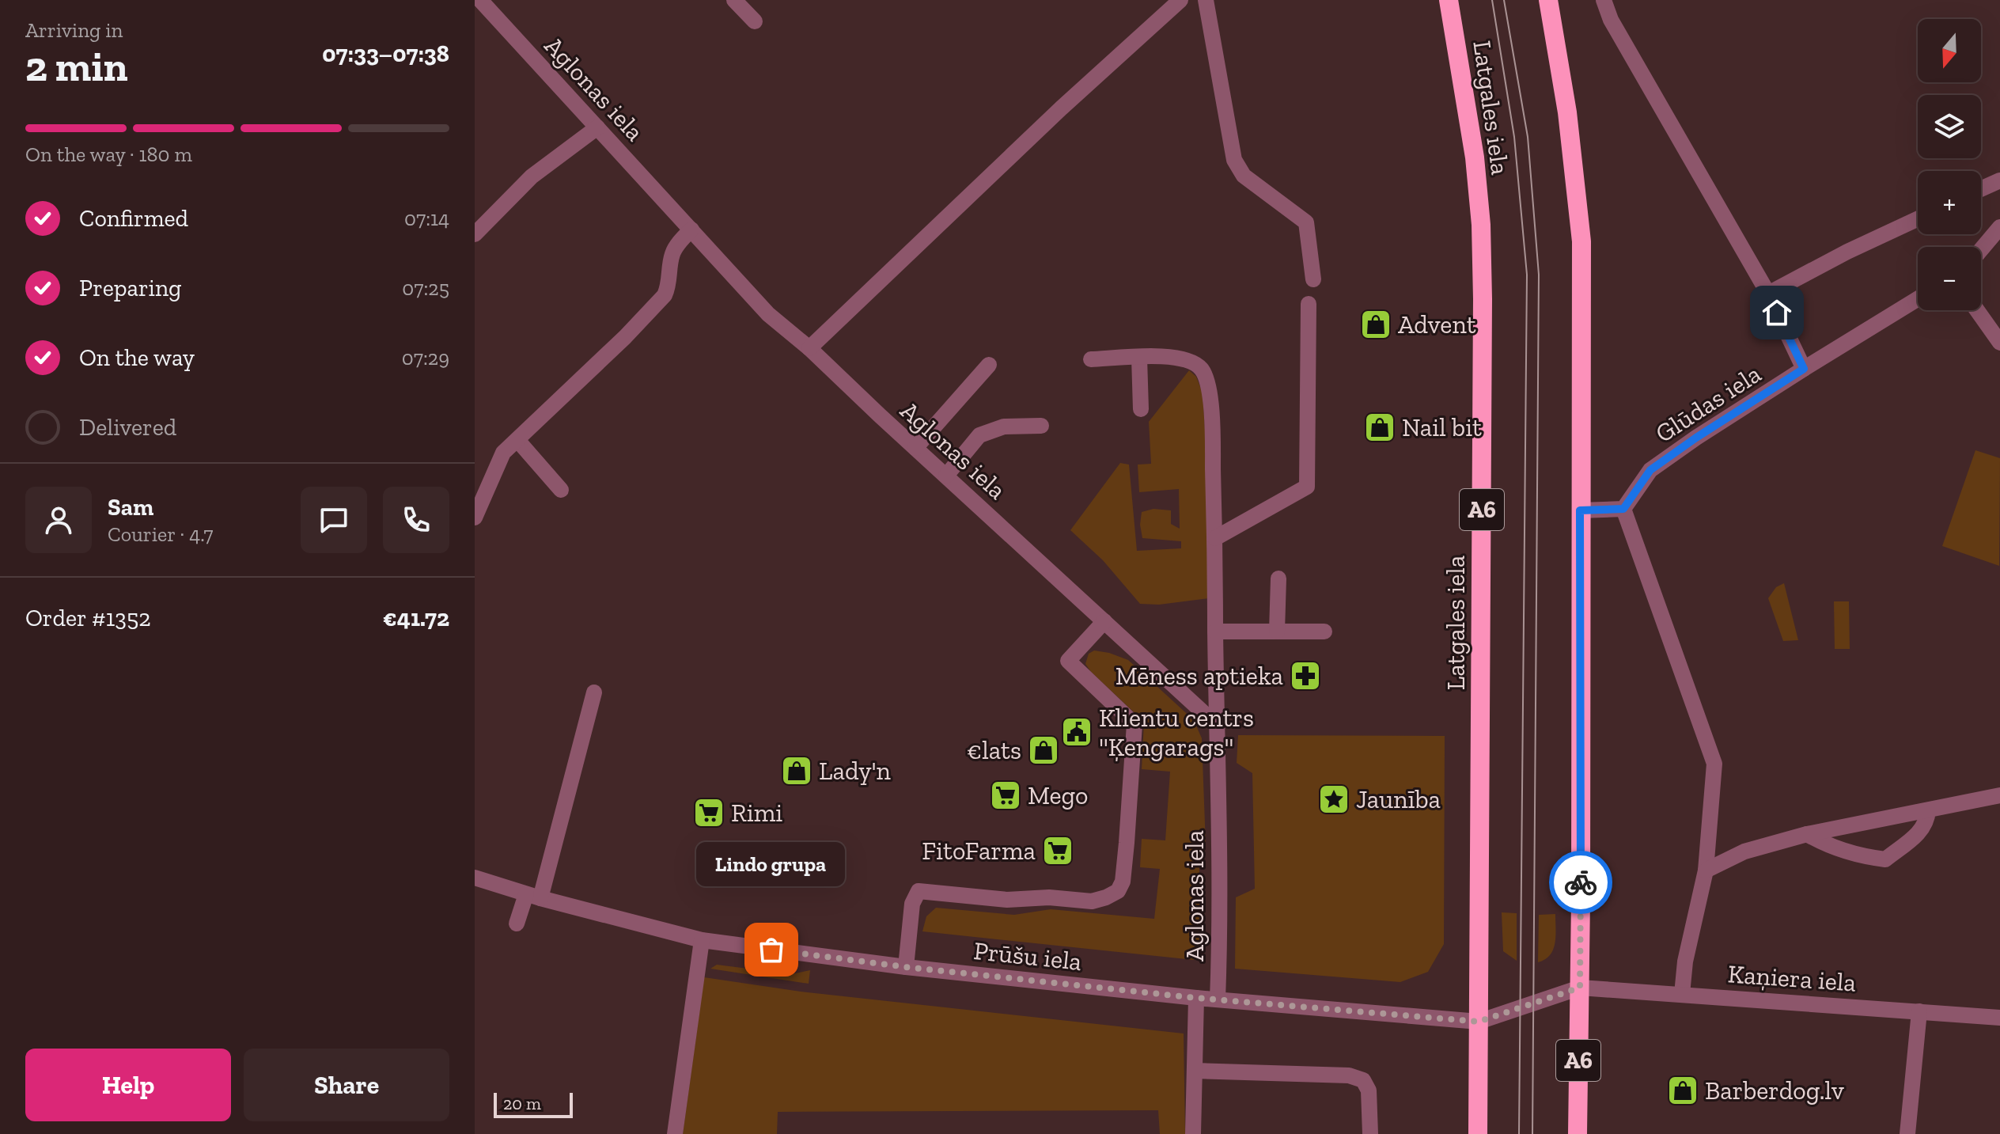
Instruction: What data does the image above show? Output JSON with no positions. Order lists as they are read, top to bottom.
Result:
{
  "streets": {
    "highway": ["Latgales iela", "A6"],
    "street": [
      "Aglonas iela",
      "Glūdas iela",
      "Prūšu iela",
      "Kaņiera iela"
    ]
  },
  "crossings": [
    ["Aglonas iela", "Prūšu iela"],
    ["Latgales iela", "Prūšu iela"],
    ["A6", "Prūšu iela"],
    ["A6", "Kaņiera iela"],
    ["Prūšu iela", "Kaņiera iela"]
  ],
  "places": {
    "shop": [
      "Advent",
      "Nail bit",
      "€lats",
      "Lady'n",
      "Barberdog.lv"
    ],
    "pharmacy": ["Mēness aptieka"],
    "public building": ["Klientu centrs \"Ķengarags\""],
    "supermarket": ["Mego", "Rimi", "FitoFarma"],
    "place": ["Jaunība"],
    "other": ["Lindo grupa"]
  },
  "scale_bar": "20 m",
  "north": "bottom",
  "page": {
    "heading": ["2 min", "Arriving in", "07:33–07:38"],
    "panel": [
      "Sam",
      "Courier · 4.7",
      "Order #1352",
      "€41.72"
    ],
    "map_buttons": ["+", "−"],
    "bar": "On the way · 180 m",
    "list": [
      ["Confirmed", "07:14"],
      ["Preparing", "07:25"],
      ["On the way", "07:29"],
      "Delivered"
    ],
    "bubble": "Lindo grupa",
    "buttons": ["Help", "Share"],
    "scale": "20 m"
  }
}
